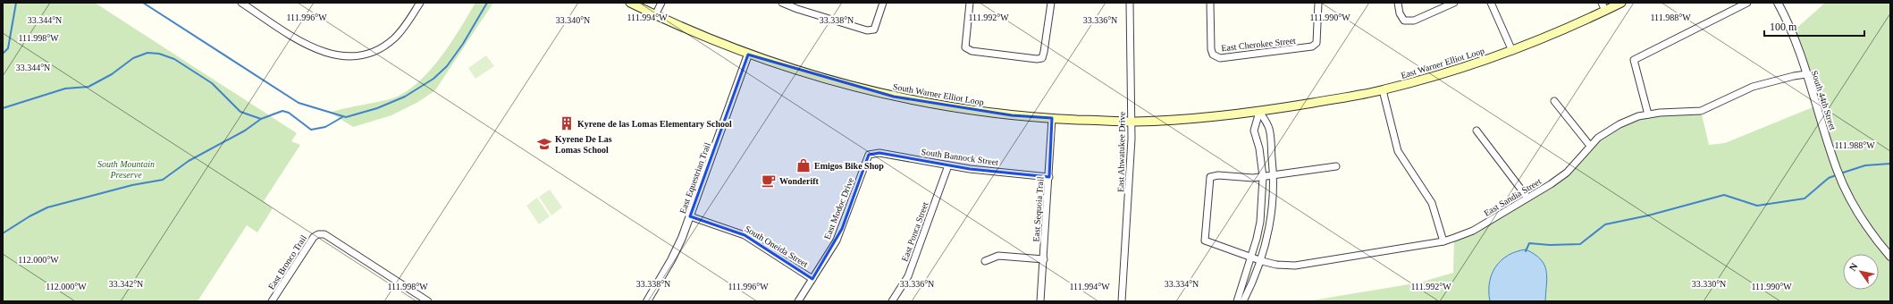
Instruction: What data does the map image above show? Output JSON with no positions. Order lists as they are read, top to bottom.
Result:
{
  "streets": {
    "main road": ["East Warner Elliot Loop", "South Warner Elliot Loop"],
    "street": [
      "East Cherokee Street",
      "South 44th Street",
      "East Ahwatukee Drive",
      "South Bannock Street",
      "East Equestrian Trail",
      "East Sandia Street",
      "East Modoc Drive",
      "East Sequoia Trail",
      "East Ponca Street",
      "South Oneida Street",
      "East Bronco Trail"
    ]
  },
  "crossings": [
    ["East Warner Elliot Loop", "South Warner Elliot Loop"],
    ["South Warner Elliot Loop", "East Ahwatukee Drive"],
    ["South Warner Elliot Loop", "East Equestrian Trail"],
    ["South Warner Elliot Loop", "East Sequoia Trail"],
    ["South 44th Street", "East Sandia Street"],
    ["South Bannock Street", "East Modoc Drive"],
    ["South Bannock Street", "East Sequoia Trail"],
    ["South Bannock Street", "East Ponca Street"],
    ["East Equestrian Trail", "South Oneida Street"],
    ["East Modoc Drive", "South Oneida Street"]
  ],
  "parks": ["South Mountain Preserve"],
  "places": {
    "building": ["Kyrene de las Lomas Elementary School"],
    "school or university": ["Kyrene De Las Lomas School"],
    "shop": ["Emigos Bike Shop"],
    "cafe": ["Wonderift"]
  },
  "scale_bar": "100 m",
  "north": "top left",
  "coordinates": [
    "111.996°W",
    "111.994°W",
    "111.992°W",
    "111.990°W",
    "111.988°W",
    "33.344°N",
    "33.340°N",
    "33.338°N",
    "33.336°N",
    "111.998°W",
    "112.000°W",
    "33.342°N",
    "33.334°N",
    "33.330°N"
  ]
}
